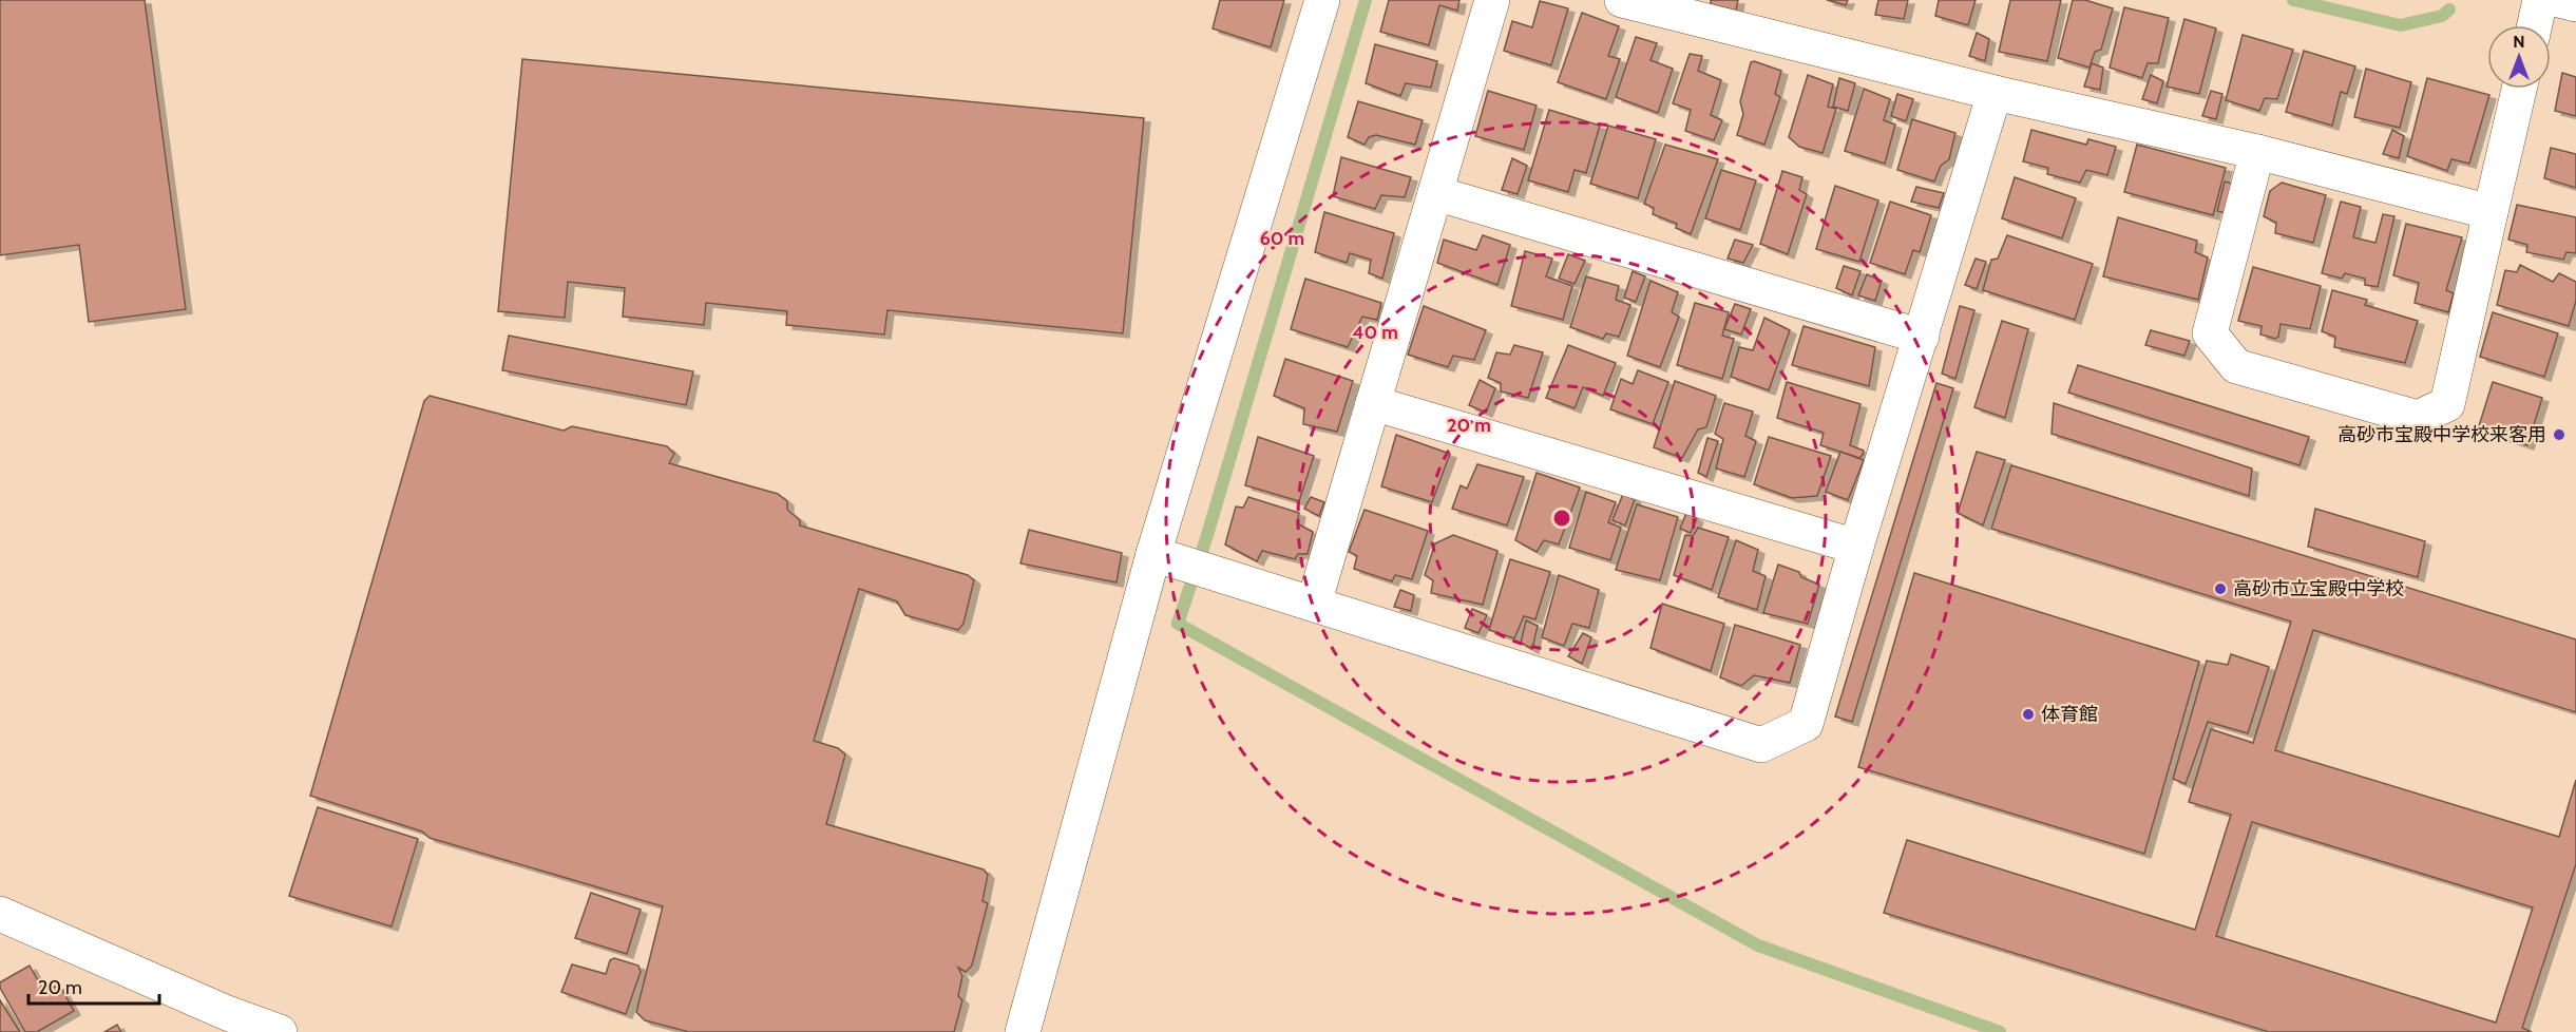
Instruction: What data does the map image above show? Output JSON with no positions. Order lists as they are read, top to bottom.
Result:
{
  "places": ["高砂市宝殿中学校来客用", "高砂市立宝殿中学校", "体育館"],
  "scale_bar": "20 m",
  "north": "top",
  "rings": ["60 m", "40 m", "20 m"]
}
